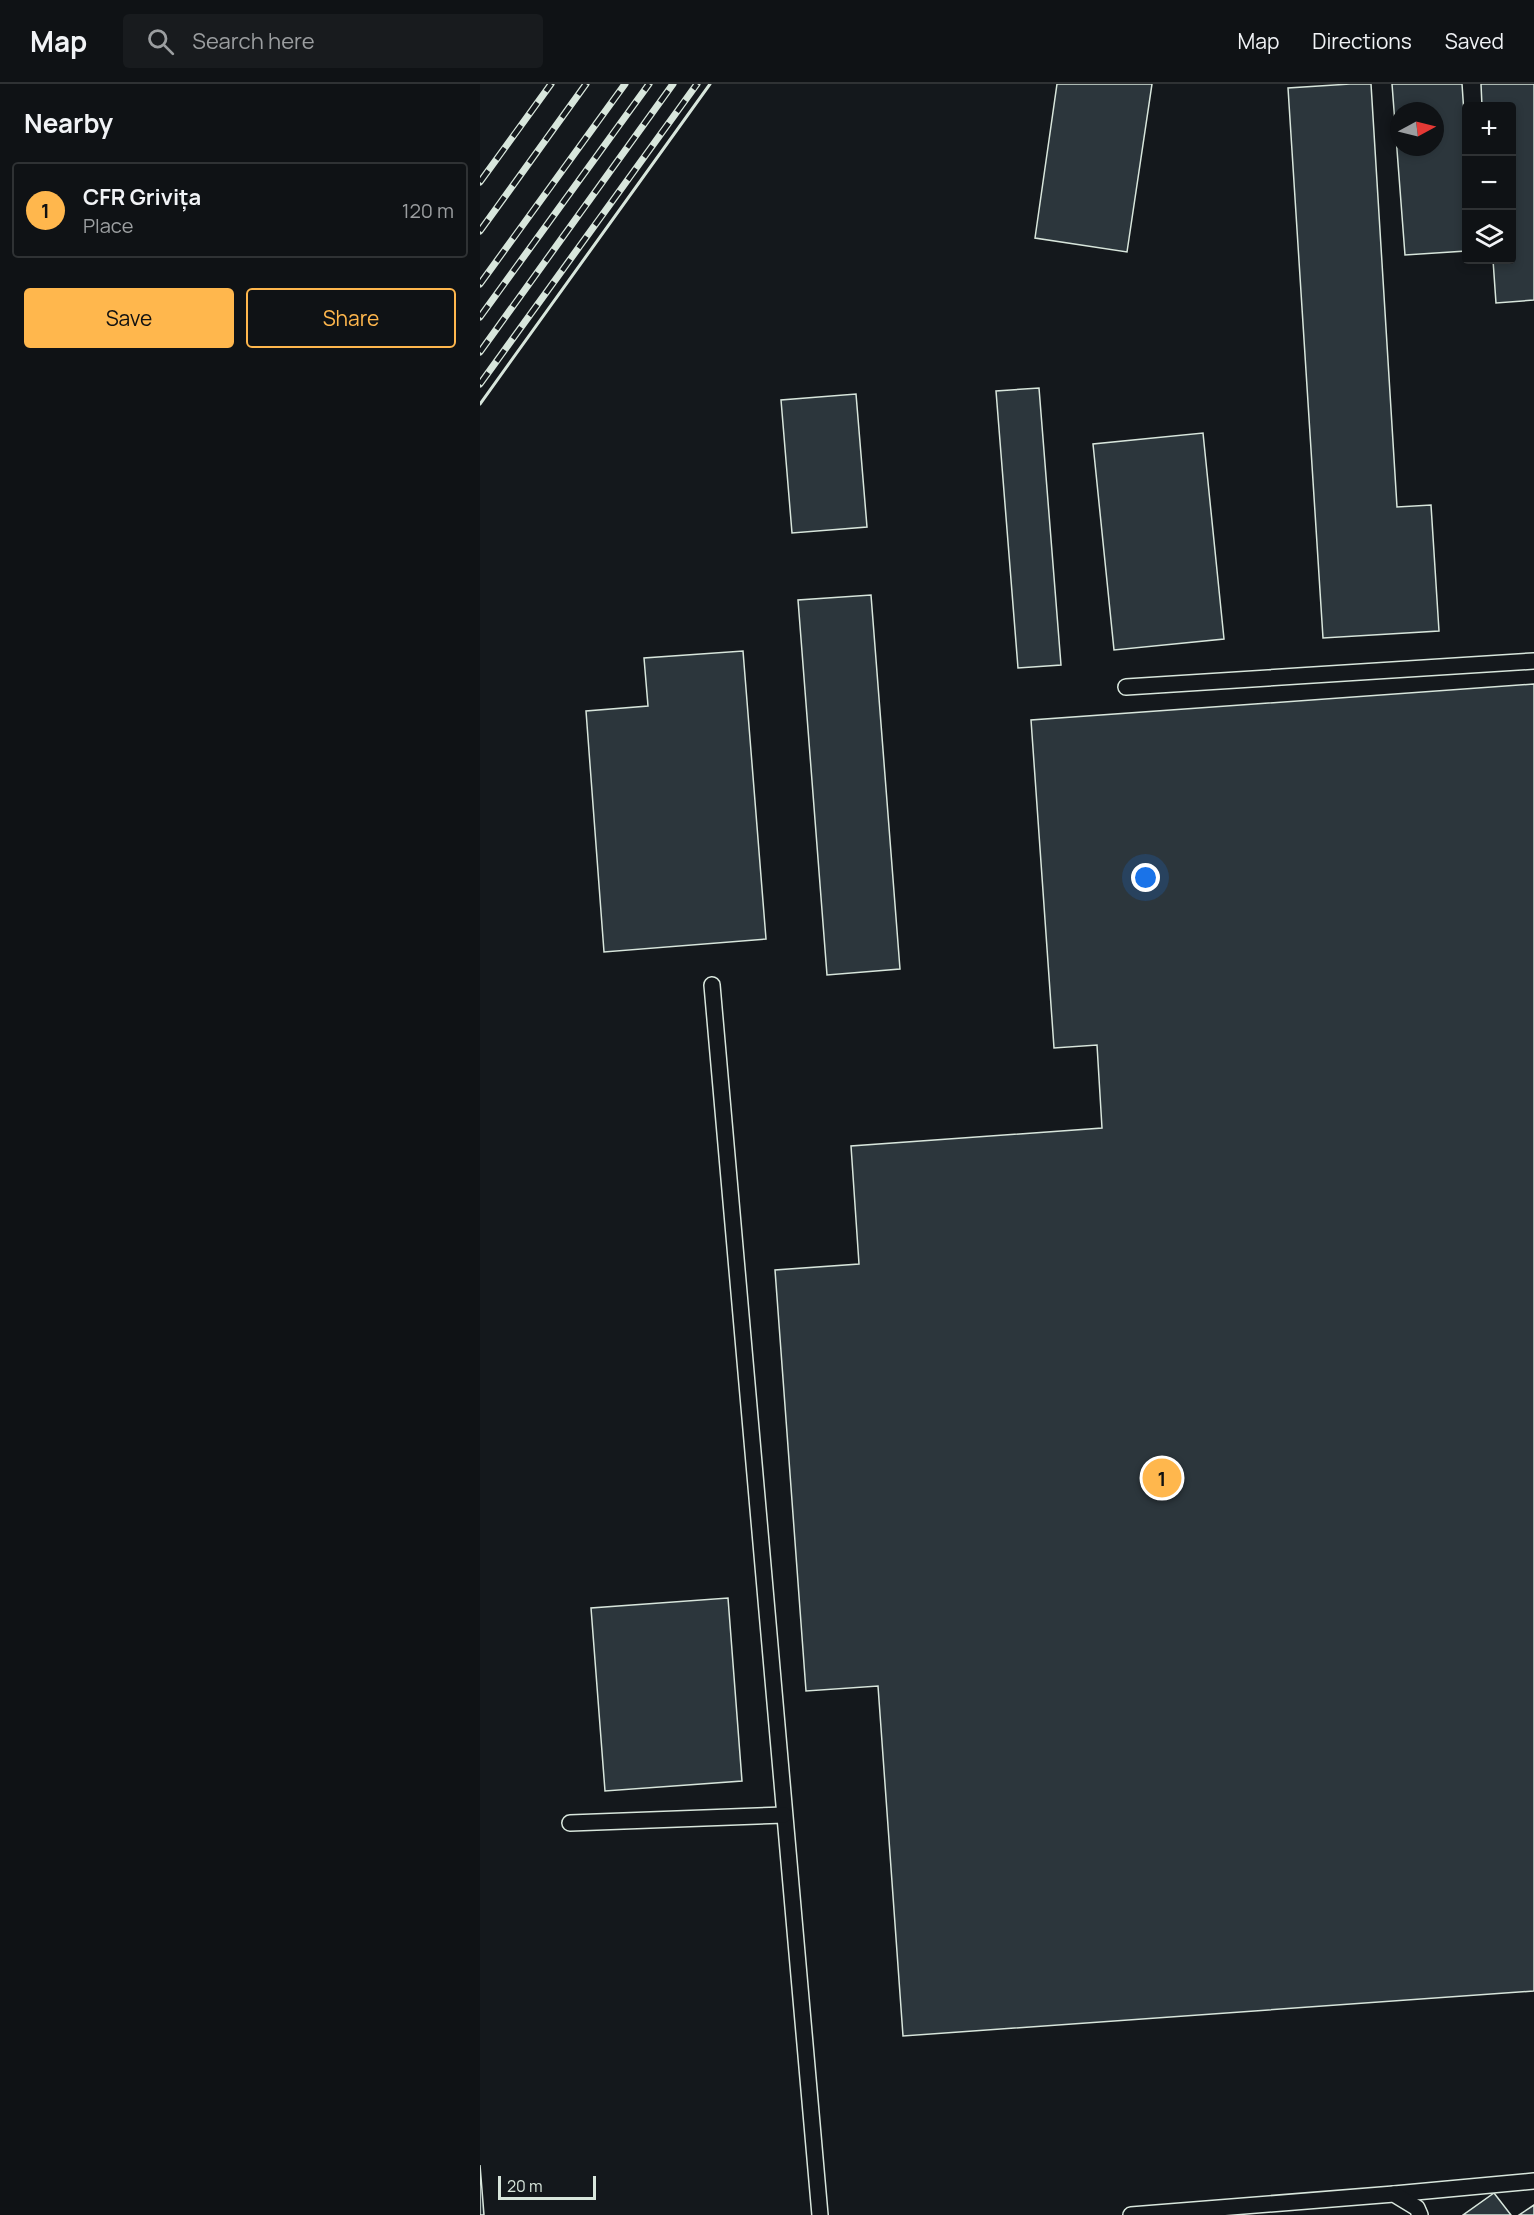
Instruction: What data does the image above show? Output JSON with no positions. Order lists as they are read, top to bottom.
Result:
{
  "scale_bar": "20 m",
  "north": "right",
  "page": {
    "header": "Map",
    "search": "Search here",
    "nav": ["Map", "Directions", "Saved"],
    "heading": "Nearby",
    "map_buttons": ["+", "−"],
    "list": [
      {
        "mark": "1",
        "name": "CFR Grivița",
        "note": "Place",
        "value": "120 m"
      }
    ],
    "buttons": ["Save", "Share"],
    "pins": "1",
    "scale": "20 m"
  }
}
